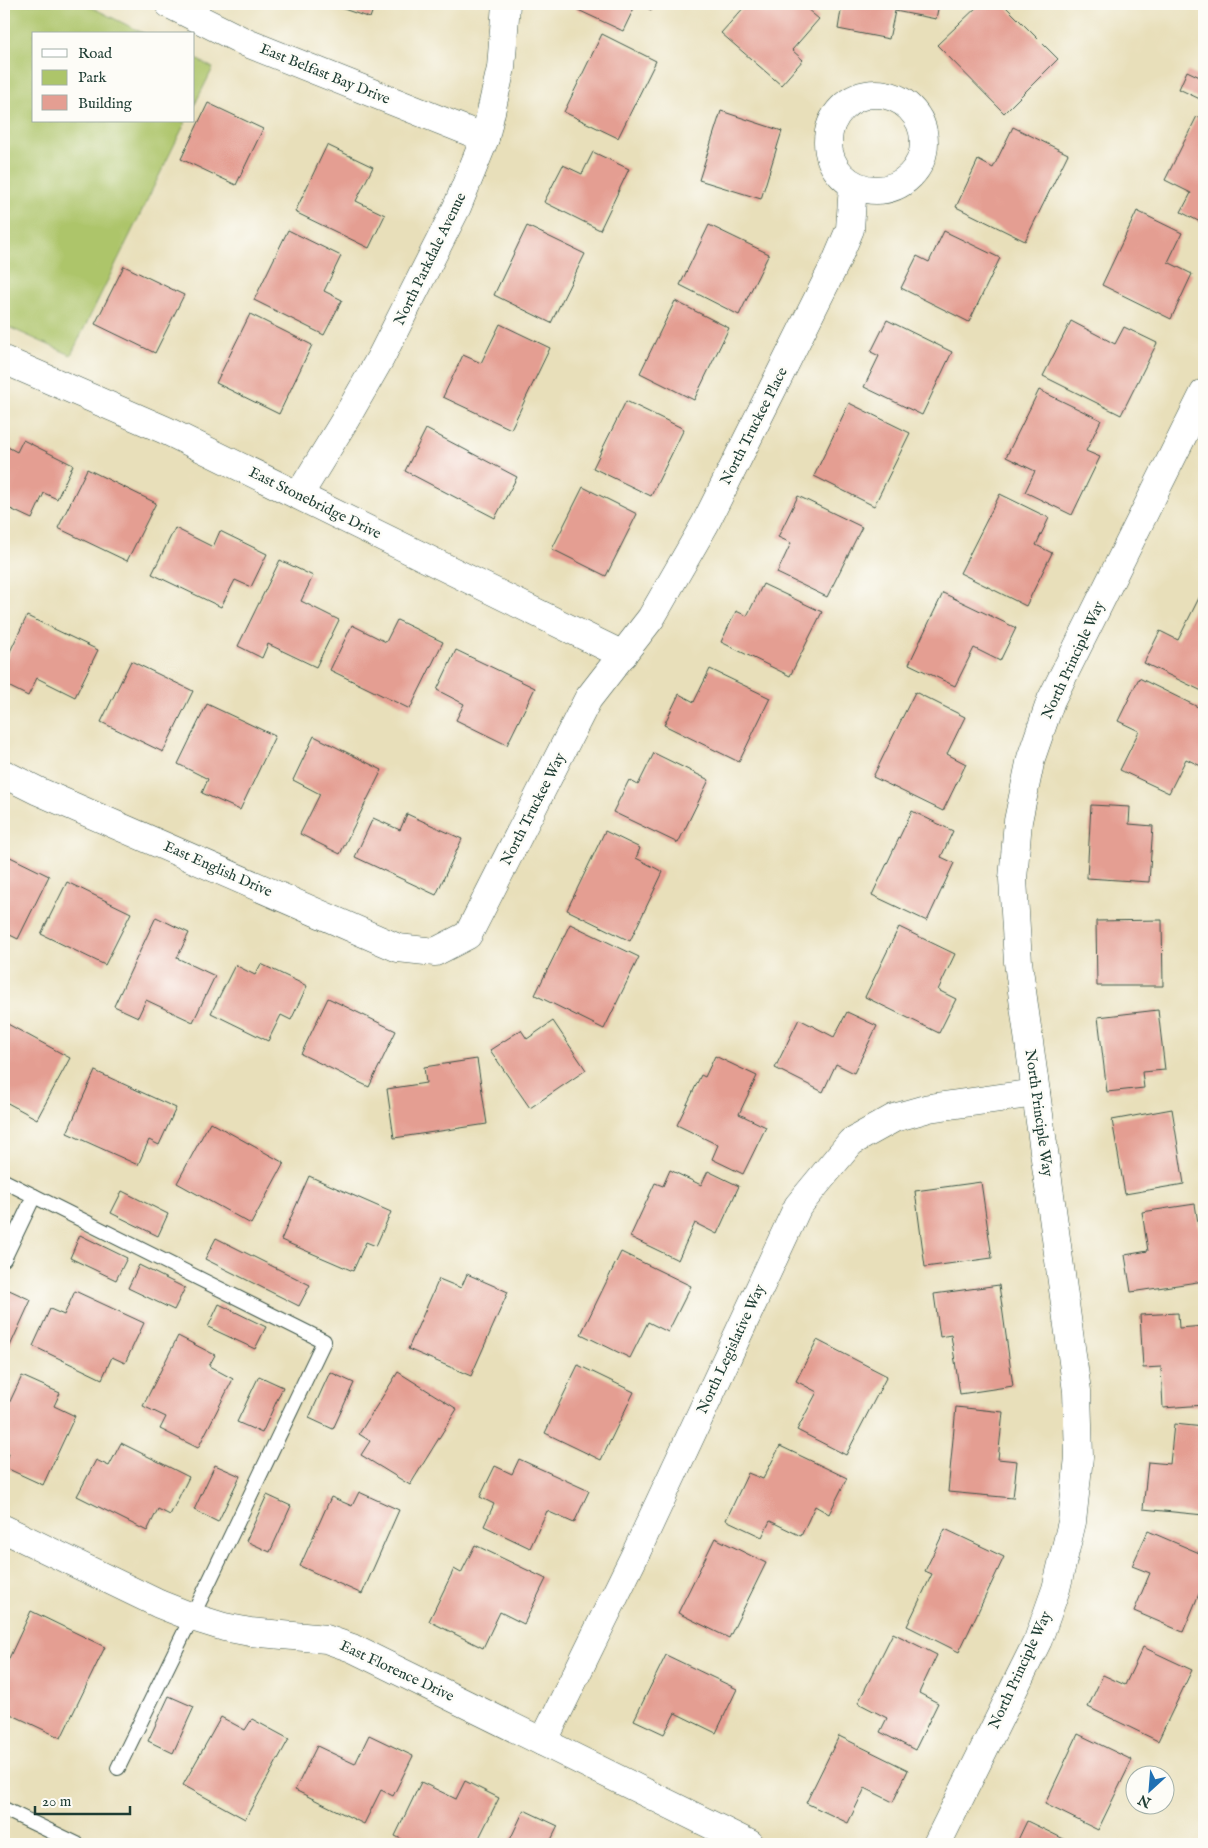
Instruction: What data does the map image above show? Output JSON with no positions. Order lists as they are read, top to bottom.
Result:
{
  "streets": {
    "street": [
      "East Belfast Bay Drive",
      "North Parkdale Avenue",
      "North Truckee Place",
      "East Stonebridge Drive",
      "North Principle Way",
      "North Truckee Way",
      "East English Drive",
      "North Legislative Way",
      "East Florence Drive"
    ]
  },
  "crossings": [
    ["East Belfast Bay Drive", "North Parkdale Avenue"],
    ["North Parkdale Avenue", "East Stonebridge Drive"],
    ["North Truckee Place", "East Stonebridge Drive"],
    ["North Truckee Place", "North Truckee Way"],
    ["East Stonebridge Drive", "North Truckee Way"],
    ["North Principle Way", "North Legislative Way"],
    ["North Truckee Way", "East English Drive"],
    ["North Legislative Way", "East Florence Drive"]
  ],
  "legend": ["Road", "Park", "Building"],
  "scale_bar": "20 m",
  "north": "bottom left"
}
